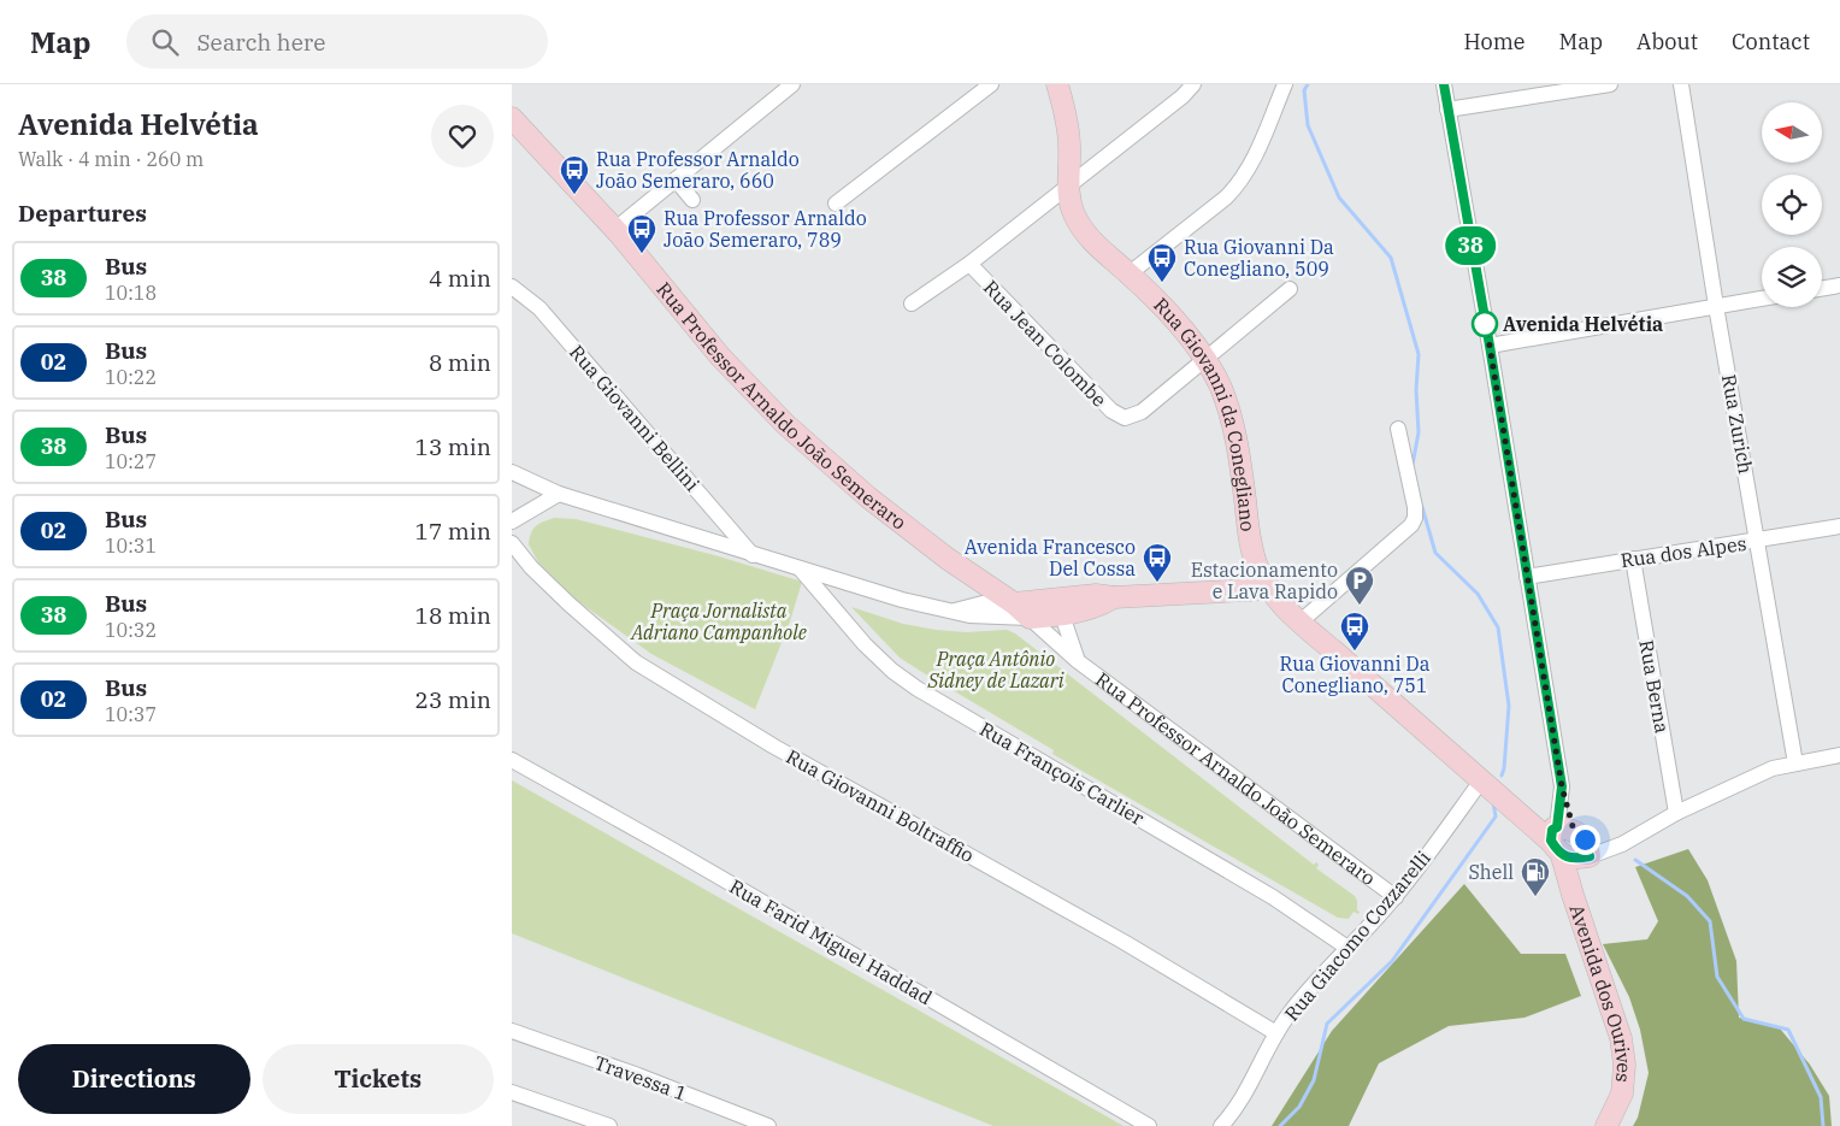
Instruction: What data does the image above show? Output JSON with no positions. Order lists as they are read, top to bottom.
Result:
{
  "streets": {
    "main road": ["Rua Professor Arnaldo João Semeraro", "Rua Giovanni da Conegliano", "Avenida dos Ourives"],
    "street": [
      "Rua Jean Colombe",
      "Rua Giovanni Bellini",
      "Rua Zurich",
      "Rua dos Alpes",
      "Rua Berna",
      "Rua François Carlier",
      "Rua Giovanni Boltraffio",
      "Rua Giacomo Cozzarelli",
      "Rua Farid Miguel Haddad",
      "Travessa 1"
    ]
  },
  "crossings": [
    ["Rua Jean Colombe", "Rua Giovanni da Conegliano"],
    ["Rua Professor Arnaldo João Semeraro", "Rua Giacomo Cozzarelli"],
    ["Rua Giovanni da Conegliano", "Rua Giacomo Cozzarelli"],
    ["Rua Giovanni da Conegliano", "Avenida dos Ourives"],
    ["Rua Zurich", "Rua dos Alpes"],
    ["Rua dos Alpes", "Rua Berna"],
    ["Rua François Carlier", "Rua Giacomo Cozzarelli"],
    ["Rua Giovanni Boltraffio", "Rua Giacomo Cozzarelli"]
  ],
  "parks": ["Praça Jornalista Adriano Campanhole", "Praça Antônio Sidney de Lazari"],
  "places": {
    "bus stop": [
      "Rua Professor Arnaldo João Semeraro, 660",
      "Rua Professor Arnaldo João Semeraro, 789",
      "Rua Giovanni Da Conegliano, 509",
      "Avenida Francesco Del Cossa",
      "Rua Giovanni Da Conegliano, 751"
    ],
    "other": ["Avenida Helvétia"],
    "parking": ["Estacionamento e Lava Rapido"],
    "fuel station": ["Shell"]
  },
  "lines": ["bus line 38"],
  "north": "left",
  "page": {
    "header": "Map",
    "search": "Search here",
    "nav": [
      "Home",
      "Map",
      "About",
      "Contact"
    ],
    "heading": [
      ["Avenida Helvétia", "Walk · 4 min · 260 m"],
      "Departures"
    ],
    "on_map": "38",
    "list": [
      {
        "mark": "38",
        "name": "Bus",
        "note": "10:18",
        "value": "4 min"
      },
      {
        "mark": "02",
        "name": "Bus",
        "note": "10:22",
        "value": "8 min"
      },
      {
        "mark": "38",
        "name": "Bus",
        "note": "10:27",
        "value": "13 min"
      },
      {
        "mark": "02",
        "name": "Bus",
        "note": "10:31",
        "value": "17 min"
      },
      {
        "mark": "38",
        "name": "Bus",
        "note": "10:32",
        "value": "18 min"
      },
      {
        "mark": "02",
        "name": "Bus",
        "note": "10:37",
        "value": "23 min"
      }
    ],
    "buttons": ["Directions", "Tickets"]
  }
}
